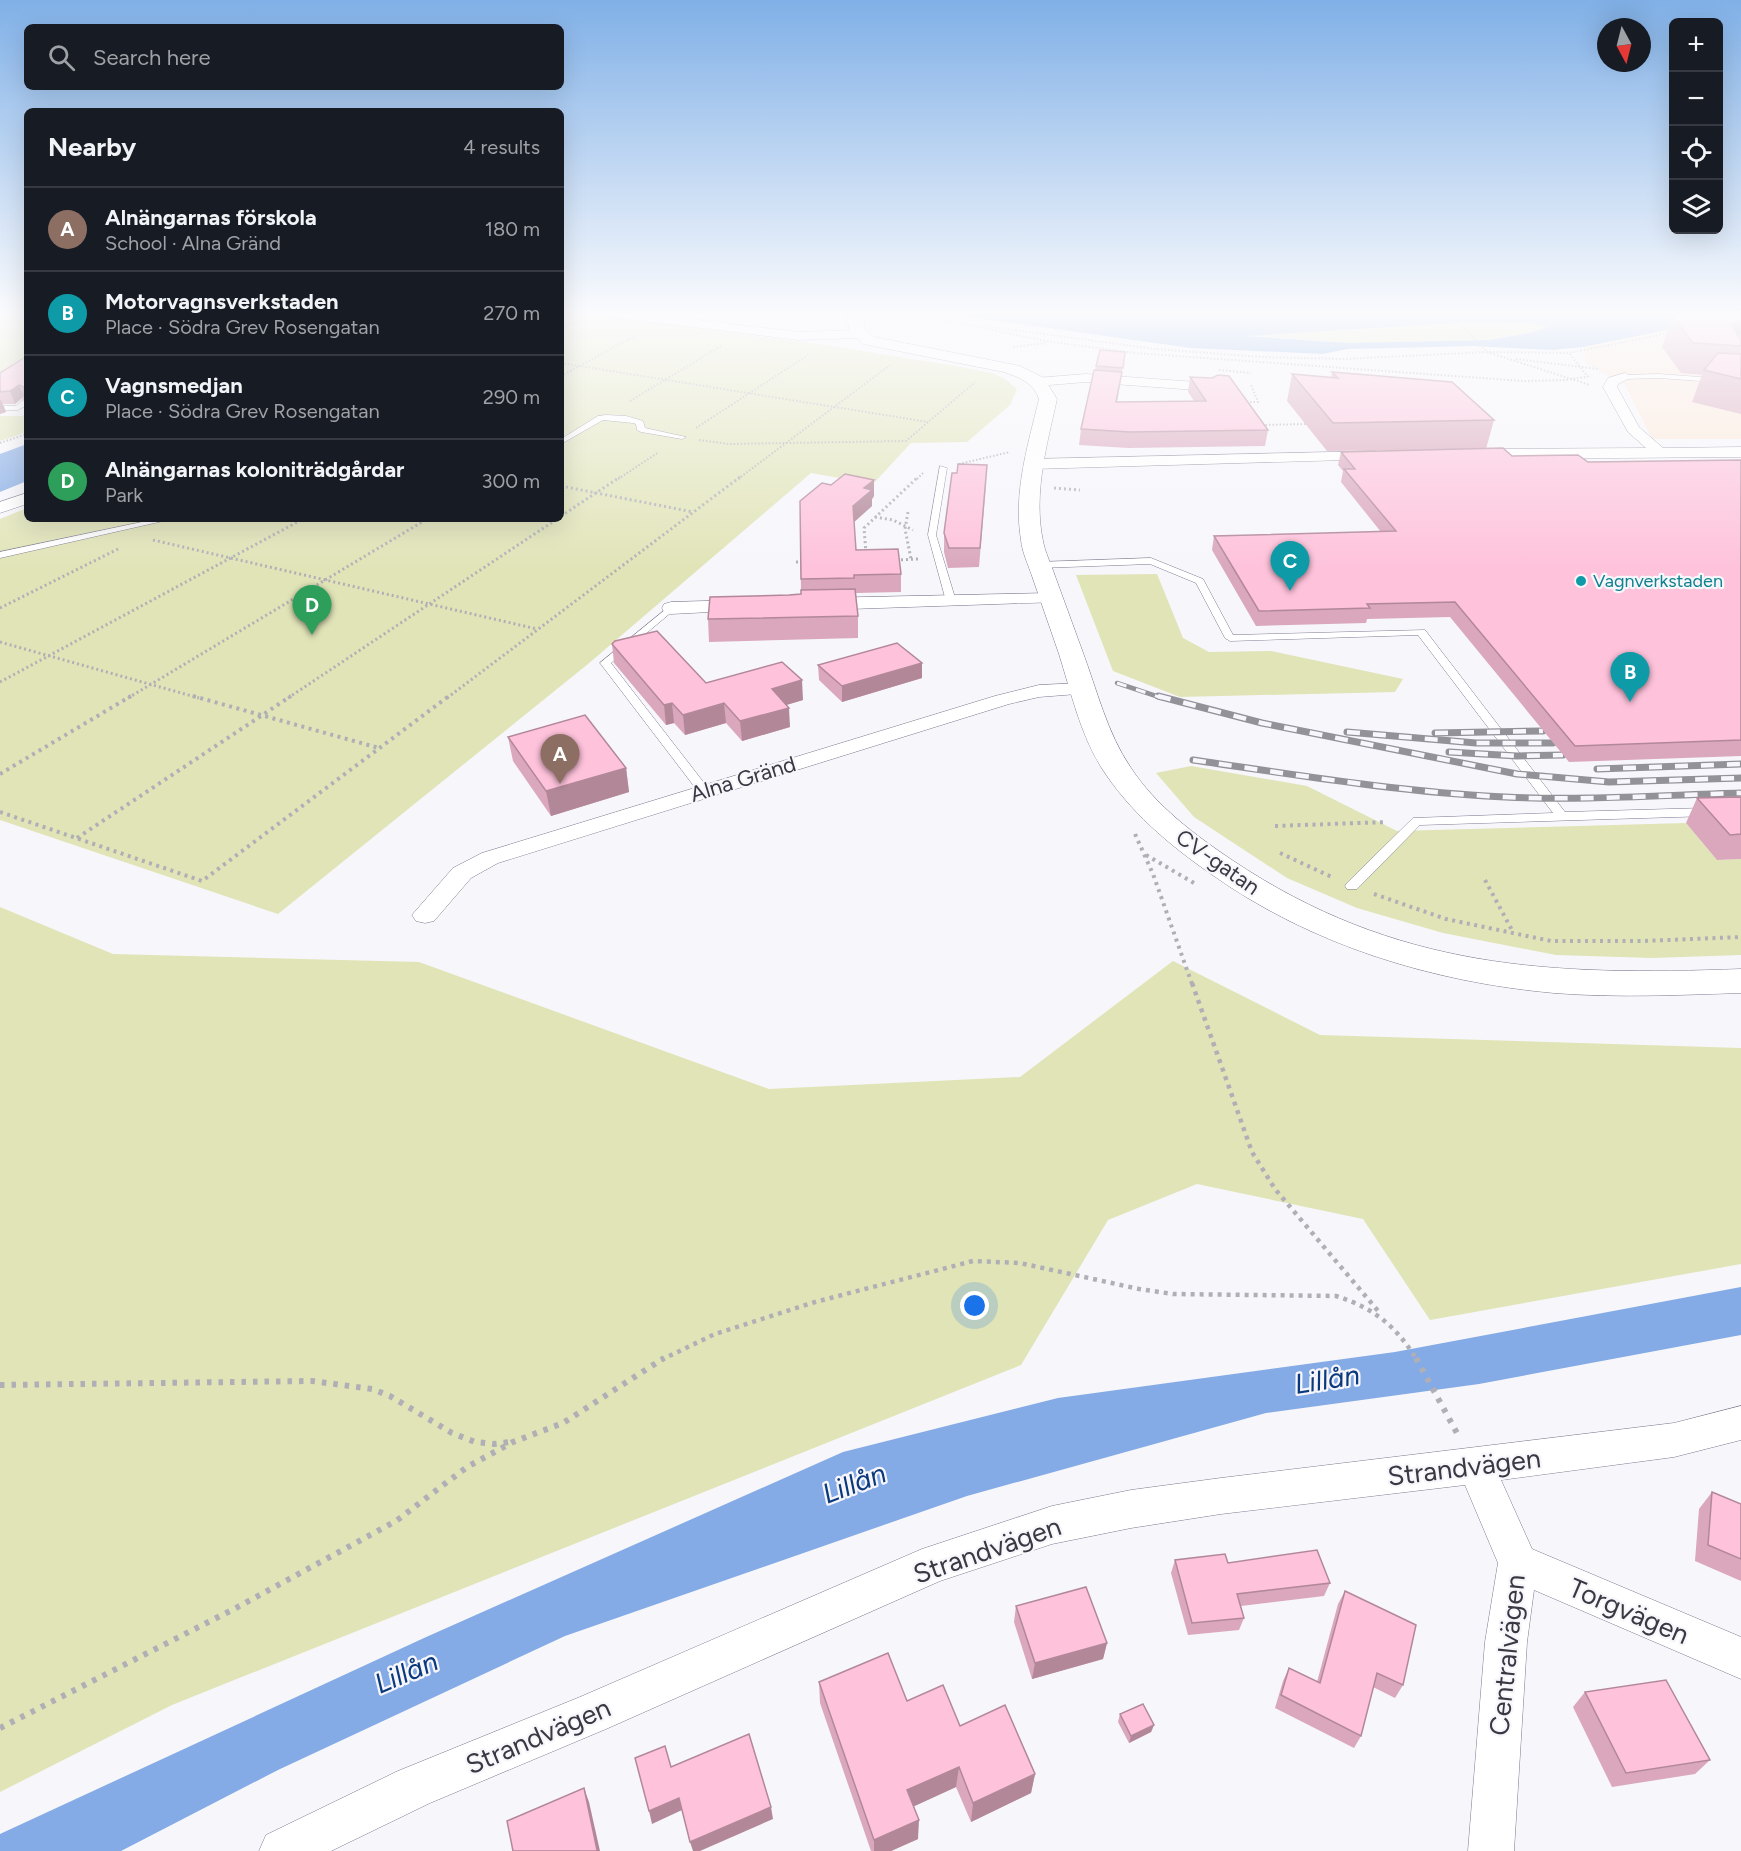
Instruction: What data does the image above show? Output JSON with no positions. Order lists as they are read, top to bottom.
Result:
{
  "streets": {
    "street": [
      "Alna Gränd",
      "CV-gatan",
      "Strandvägen",
      "Torgvägen",
      "Centralvägen"
    ]
  },
  "crossings": [
    ["Alna Gränd", "CV-gatan"],
    ["Strandvägen", "Centralvägen"],
    ["Torgvägen", "Centralvägen"]
  ],
  "water": ["Lillån"],
  "places": ["Vagnverkstaden"],
  "north": "bottom",
  "page": {
    "map_buttons": ["+", "−"],
    "search": "Search here",
    "heading": ["Nearby", "4 results"],
    "list": [
      {
        "mark": "A",
        "name": "Alnängarnas förskola",
        "note": "School · Alna Gränd",
        "value": "180 m"
      },
      {
        "mark": "B",
        "name": "Motorvagnsverkstaden",
        "note": "Place · Södra Grev Rosengatan",
        "value": "270 m"
      },
      {
        "mark": "C",
        "name": "Vagnsmedjan",
        "note": "Place · Södra Grev Rosengatan",
        "value": "290 m"
      },
      {
        "mark": "D",
        "name": "Alnängarnas koloniträdgårdar",
        "note": "Park",
        "value": "300 m"
      }
    ],
    "pins": [
      "C",
      "D",
      "B",
      "A"
    ]
  }
}
